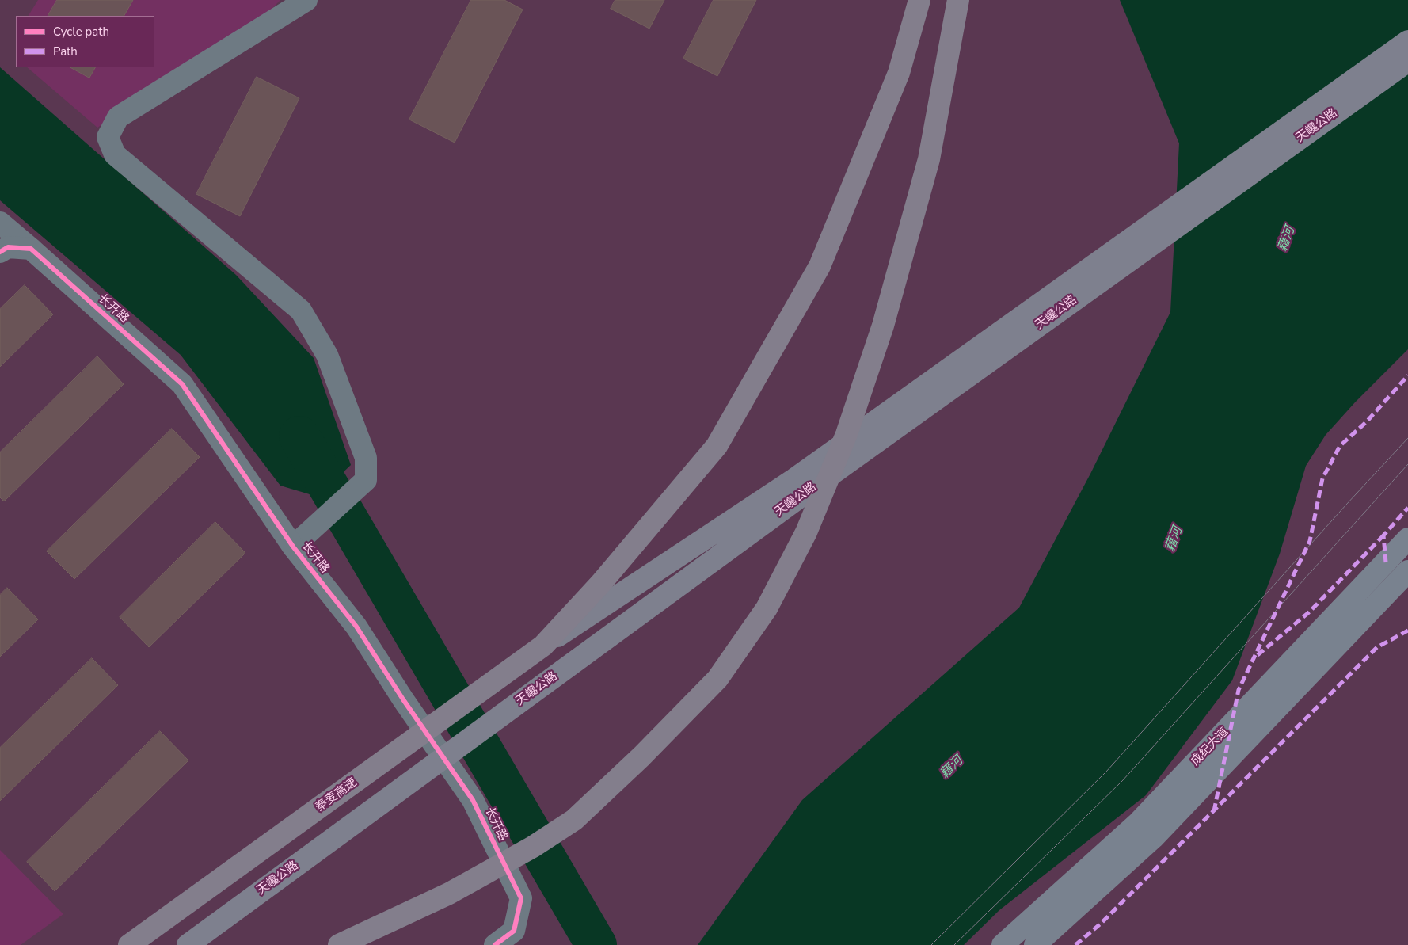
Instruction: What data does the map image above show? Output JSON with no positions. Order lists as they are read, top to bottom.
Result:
{
  "streets": {
    "highway": ["天巉公路", "秦麦高速"],
    "main road": ["成纪大道"],
    "street": ["长开路"]
  },
  "crossings": [
    ["天巉公路", "秦麦高速"]
  ],
  "water": ["藉河"],
  "legend": ["Cycle path", "Path"]
}
